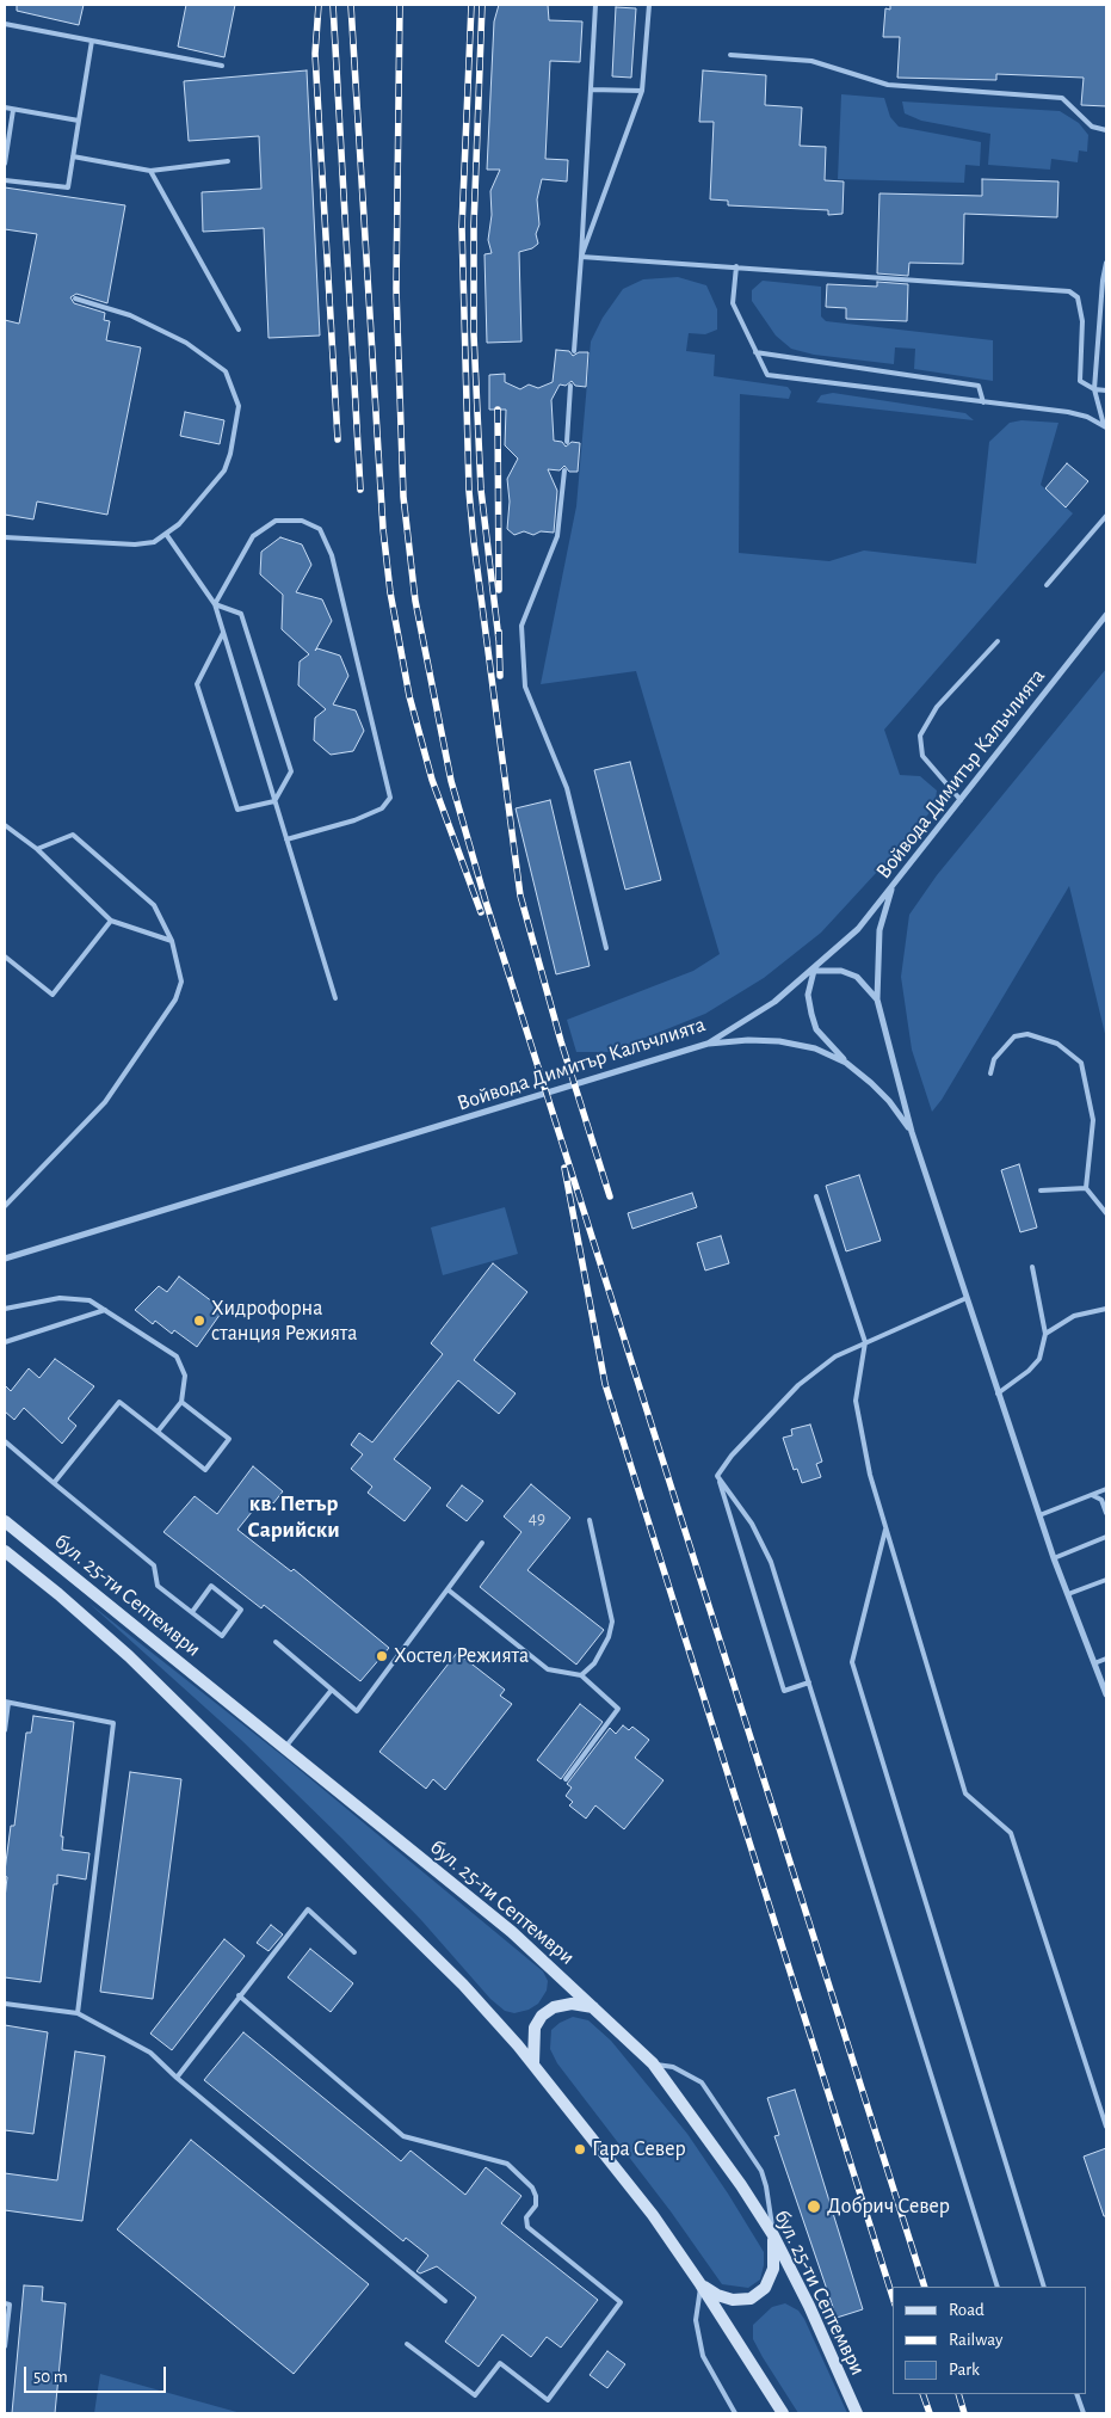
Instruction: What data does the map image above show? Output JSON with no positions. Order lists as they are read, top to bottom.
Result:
{
  "streets": {
    "main road": ["бул. 25-ти Септември"],
    "street": ["Войвода Димитър Калъчлията"]
  },
  "districts": ["кв. Петър Сарийски"],
  "places": [
    "Хидрофорна станция Режията",
    "Хостел Режията",
    "Гара Север",
    "Добрич Север"
  ],
  "house_numbers": ["49"],
  "legend": ["Road", "Railway", "Park"],
  "scale_bar": "50 m"
}
